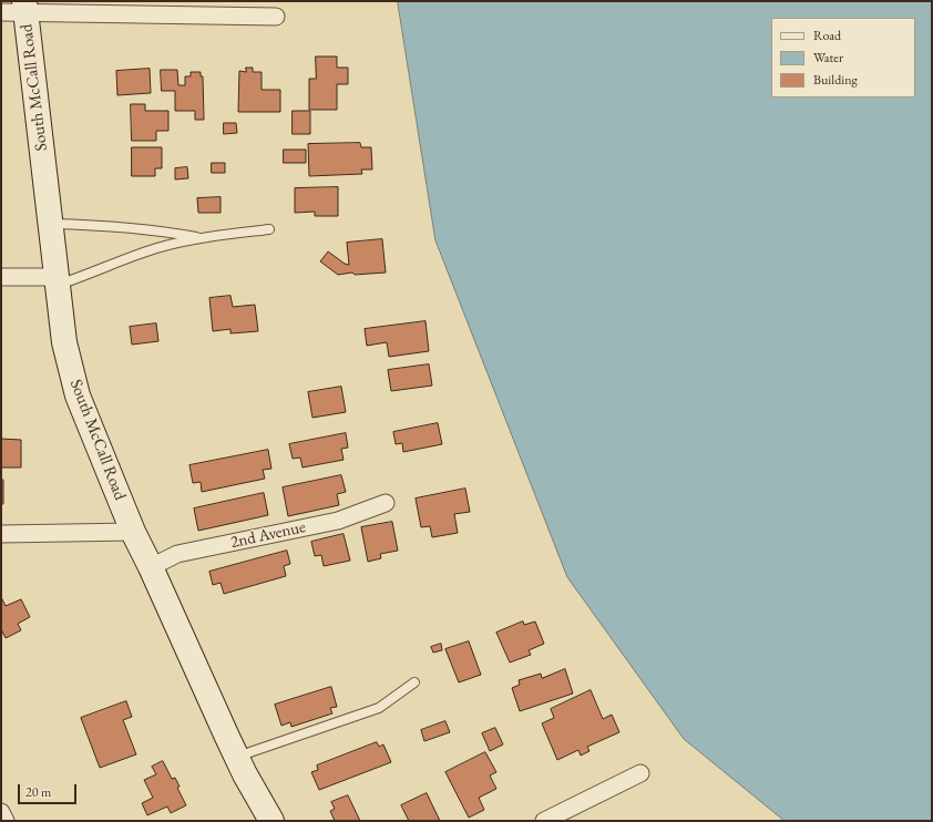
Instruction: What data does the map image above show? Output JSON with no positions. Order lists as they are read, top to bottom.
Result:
{
  "streets": {
    "street": ["South McCall Road", "2nd Avenue"]
  },
  "crossings": [
    ["South McCall Road", "2nd Avenue"]
  ],
  "legend": ["Road", "Water", "Building"],
  "scale_bar": "20 m"
}
